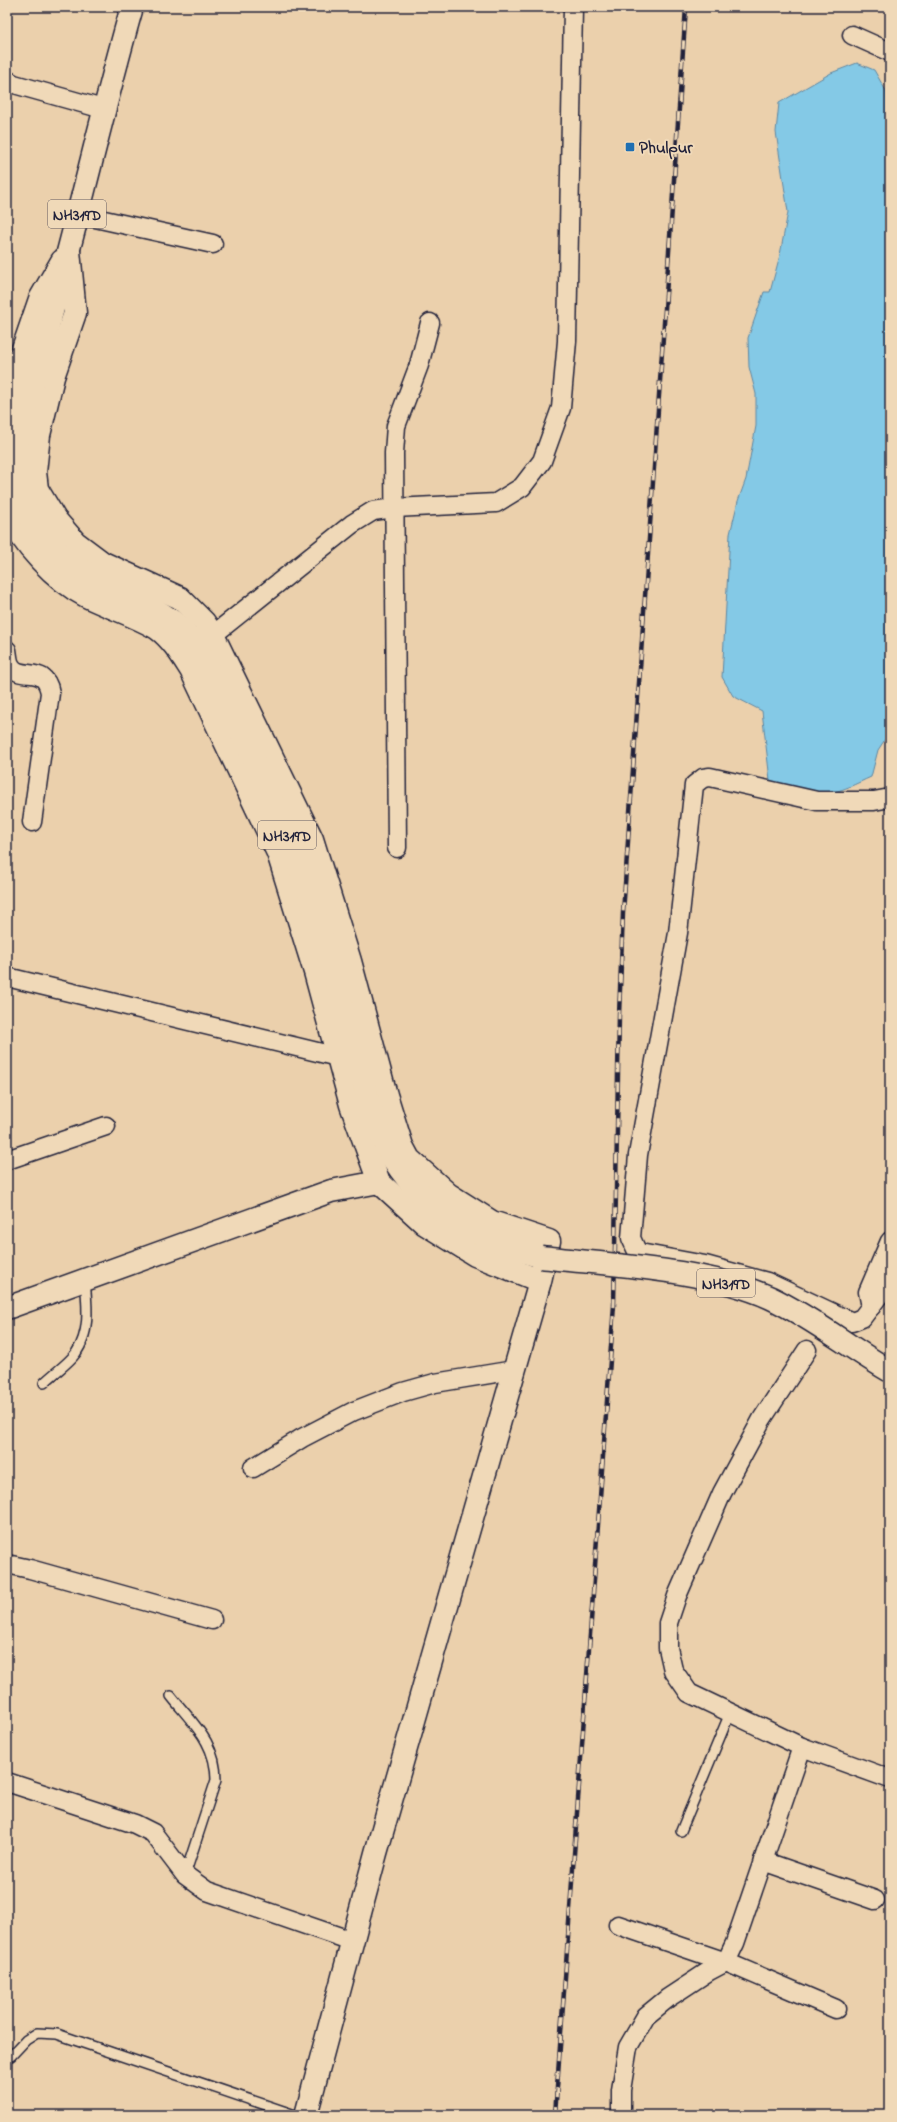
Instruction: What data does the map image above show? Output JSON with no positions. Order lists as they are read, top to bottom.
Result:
{
  "streets": {
    "main road": ["NH319D"]
  },
  "places": {
    "transit": ["Phulpur"]
  }
}
